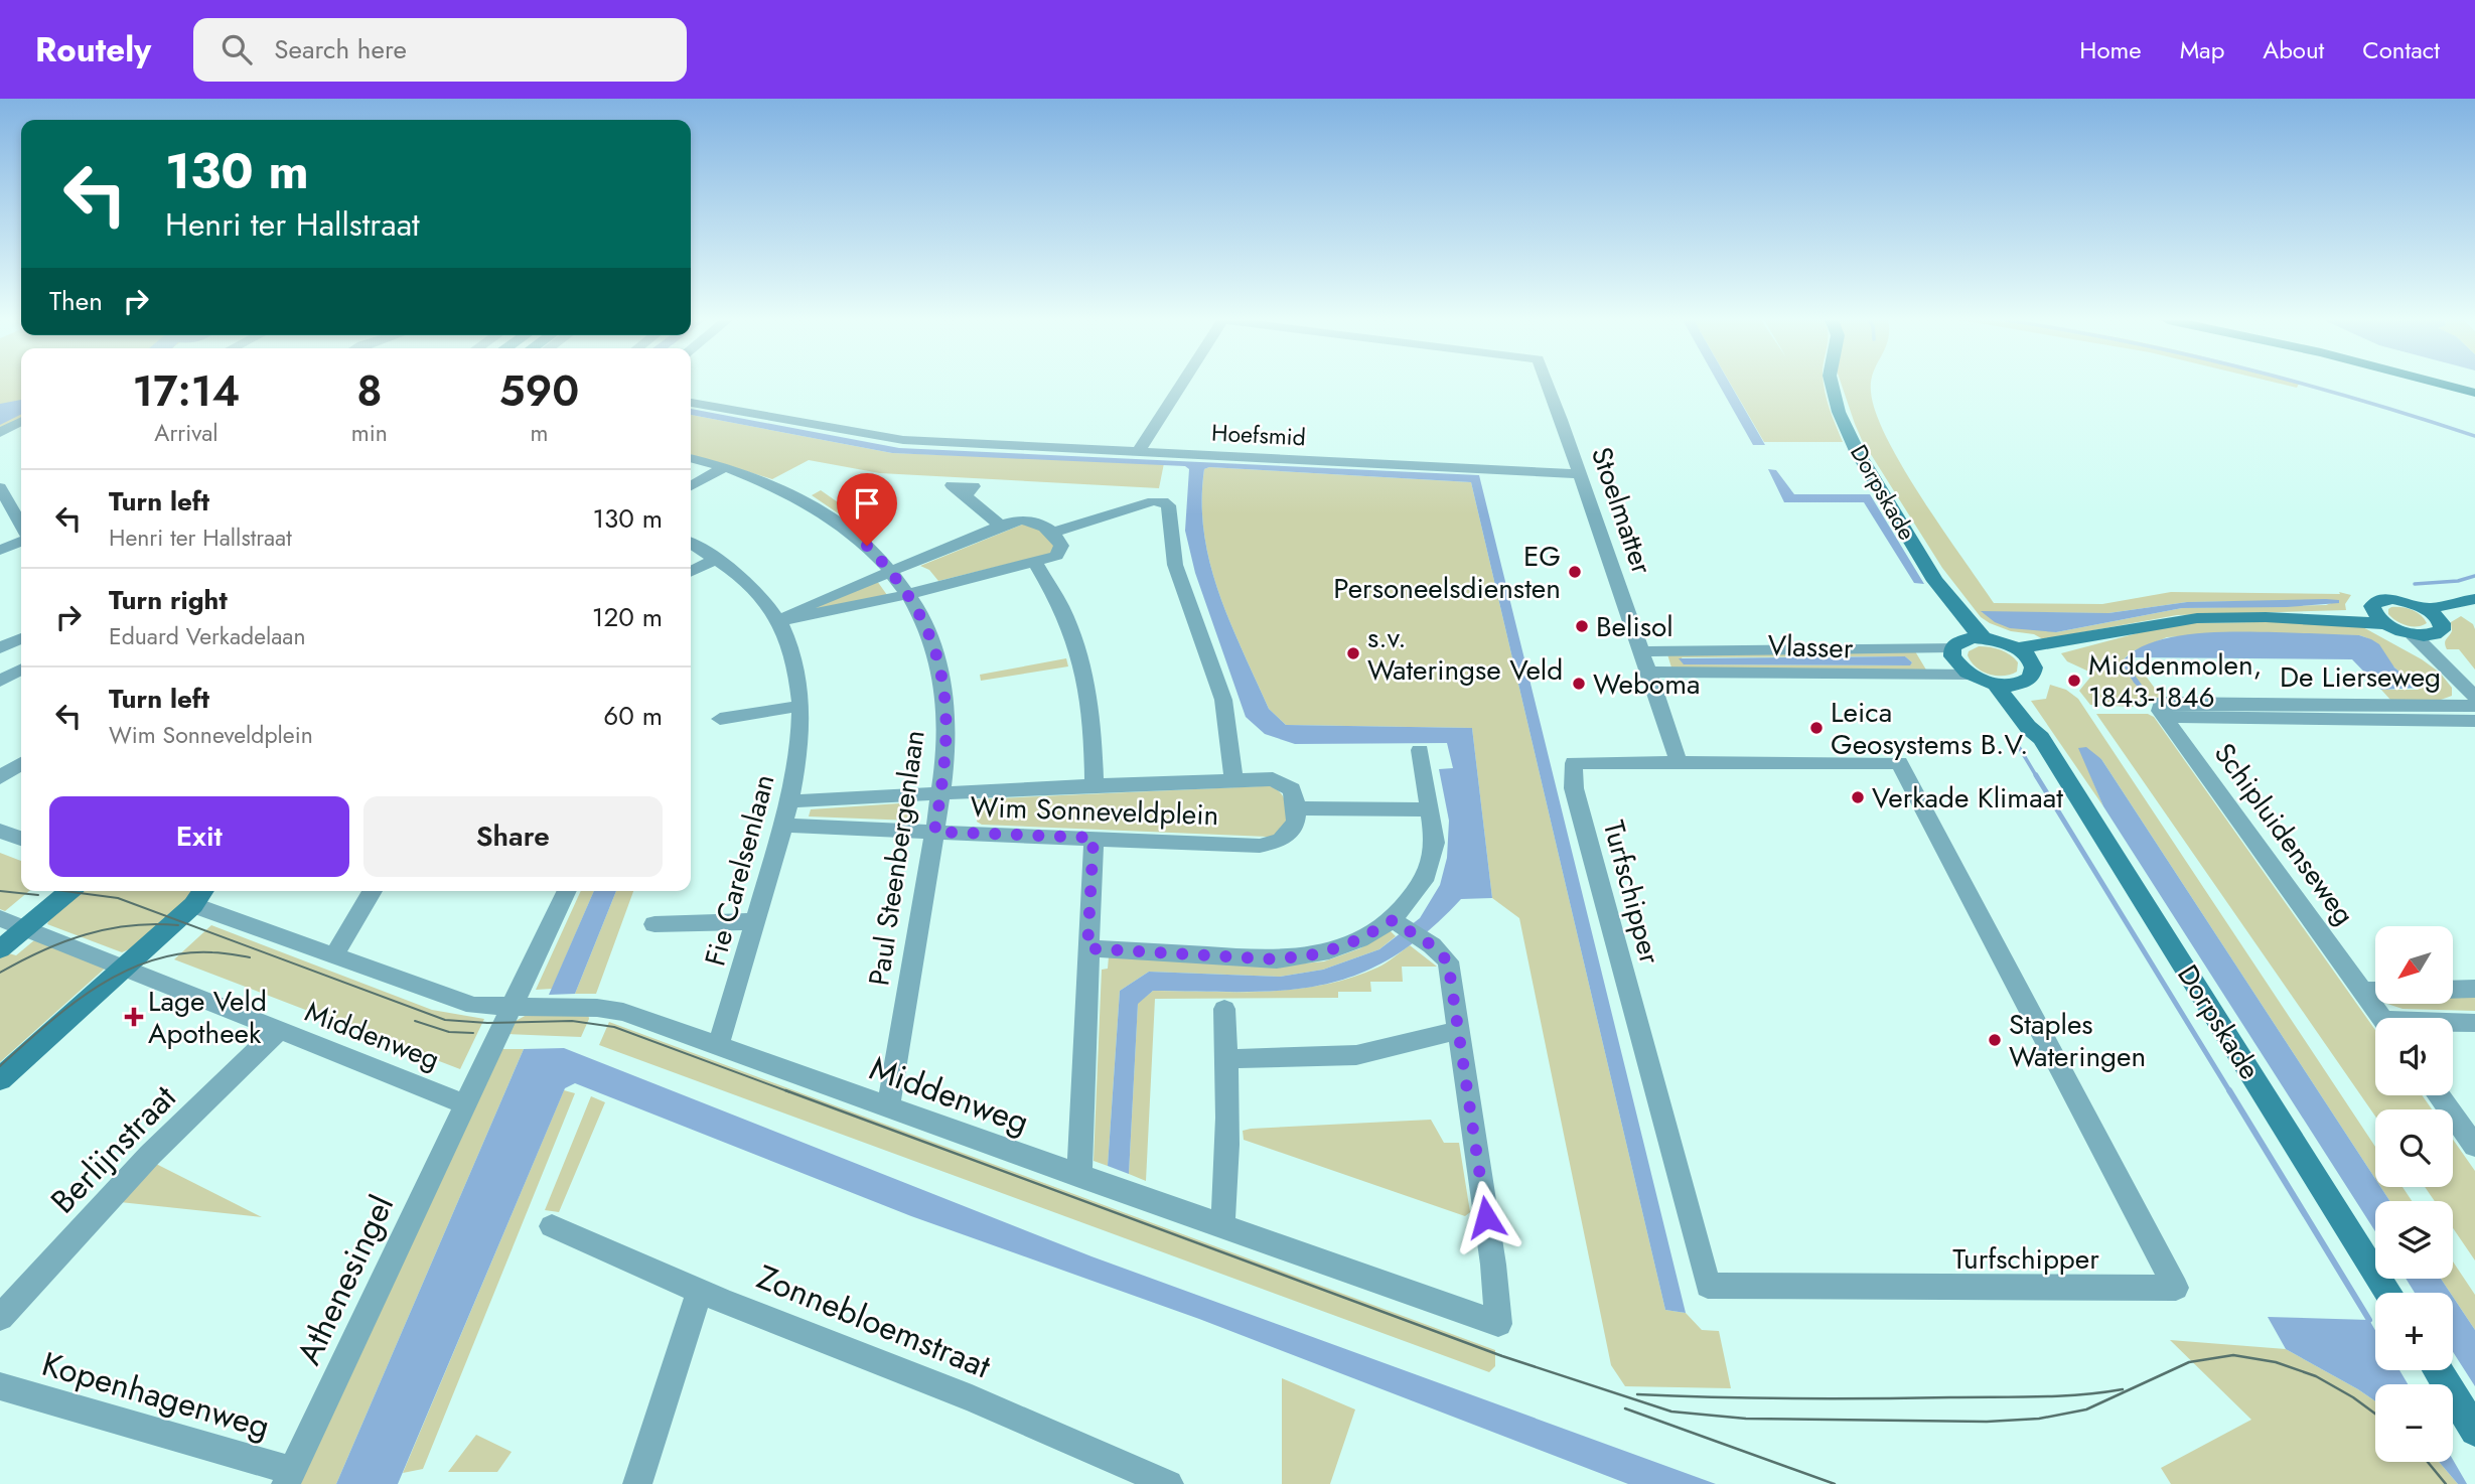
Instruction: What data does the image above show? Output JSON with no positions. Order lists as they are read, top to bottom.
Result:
{
  "streets": {
    "main road": ["Dorpskade"],
    "street": [
      "Hoefsmid",
      "Stoelmatter",
      "Vlasser",
      "De Lierseweg",
      "Wim Sonneveldplein",
      "Schipluidenseweg",
      "Paul Steenbergenlaan",
      "Fie Carelsenlaan",
      "Turfschipper",
      "Middenweg",
      "Berlijnstraat",
      "Athenesingel",
      "Zonnebloemstraat",
      "Kopenhagenweg"
    ]
  },
  "crossings": [
    ["Hoefsmid", "Stoelmatter"],
    ["Dorpskade", "Vlasser"],
    ["Stoelmatter", "Vlasser"],
    ["Stoelmatter", "Turfschipper"],
    ["De Lierseweg", "Schipluidenseweg"],
    ["Wim Sonneveldplein", "Paul Steenbergenlaan"],
    ["Wim Sonneveldplein", "Fie Carelsenlaan"],
    ["Paul Steenbergenlaan", "Middenweg"],
    ["Fie Carelsenlaan", "Middenweg"],
    ["Middenweg", "Berlijnstraat"],
    ["Middenweg", "Athenesingel"],
    ["Athenesingel", "Kopenhagenweg"]
  ],
  "places": {
    "other": [
      "EG Personeelsdiensten",
      "Belisol",
      "s.v. Wateringse Veld",
      "Middenmolen, 1843-1846",
      "Weboma",
      "Leica Geosystems B.V.",
      "Verkade Klimaat",
      "Staples Wateringen"
    ],
    "health": ["Lage Veld Apotheek"]
  },
  "north": "bottom left",
  "page": {
    "header": "Routely",
    "search": "Search here",
    "nav": [
      "Home",
      "Map",
      "About",
      "Contact"
    ],
    "turn": ["130 m", "Henri ter Hallstraat"],
    "then": "Then",
    "eta": [
      "17:14",
      "Arrival",
      "8",
      "min",
      "590",
      "m"
    ],
    "list": [
      {
        "name": "Turn left",
        "note": "Henri ter Hallstraat",
        "value": "130 m"
      },
      {
        "name": "Turn right",
        "note": "Eduard Verkadelaan",
        "value": "120 m"
      },
      {
        "name": "Turn left",
        "note": "Wim Sonneveldplein",
        "value": "60 m"
      }
    ],
    "buttons": ["Exit", "Share"],
    "map_buttons": ["+", "−"]
  }
}
